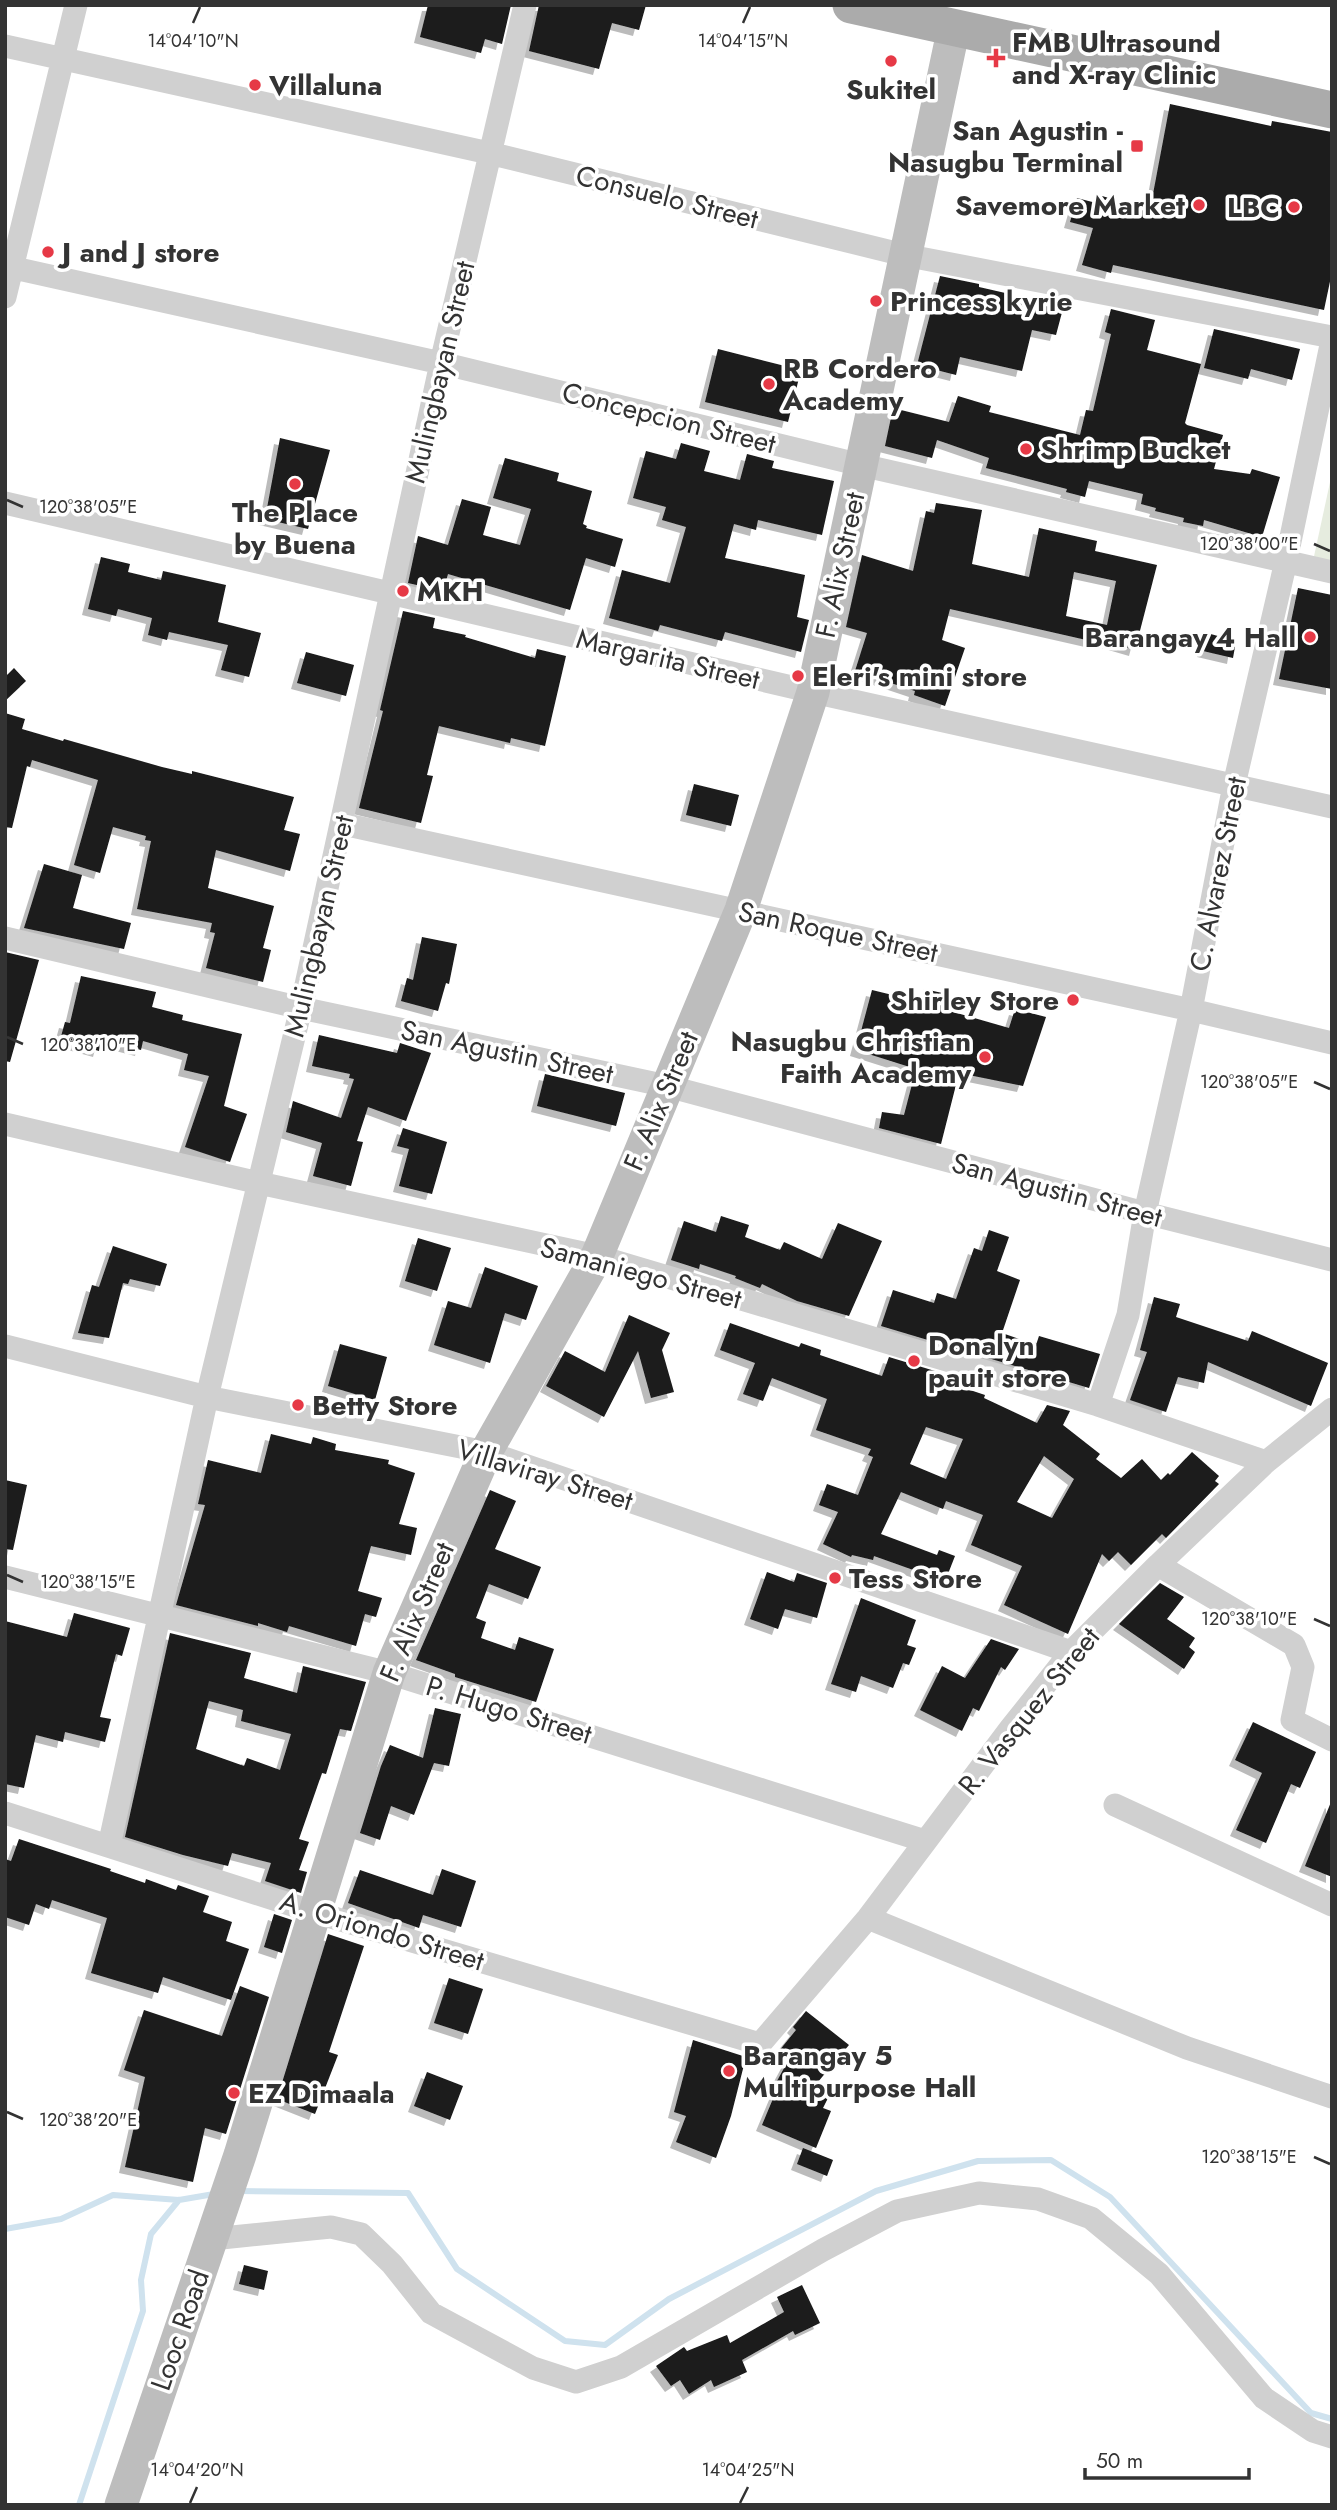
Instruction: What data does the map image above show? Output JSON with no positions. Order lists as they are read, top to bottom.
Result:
{
  "streets": {
    "main road": ["F. Alix Street", "Looc Road"],
    "street": [
      "Consuelo Street",
      "Mulingbayan Street",
      "Concepcion Street",
      "Margarita Street",
      "C. Alvarez Street",
      "San Roque Street",
      "San Agustin Street",
      "Samaniego Street",
      "Villaviray Street",
      "P. Hugo Street",
      "R. Vasquez Street",
      "A. Oriondo Street"
    ]
  },
  "crossings": [
    ["Consuelo Street", "Mulingbayan Street"],
    ["Consuelo Street", "F. Alix Street"],
    ["Consuelo Street", "C. Alvarez Street"],
    ["Mulingbayan Street", "Concepcion Street"],
    ["Mulingbayan Street", "Margarita Street"],
    ["Mulingbayan Street", "San Roque Street"],
    ["Mulingbayan Street", "San Agustin Street"],
    ["Mulingbayan Street", "Samaniego Street"],
    ["Mulingbayan Street", "Villaviray Street"],
    ["Mulingbayan Street", "P. Hugo Street"],
    ["Mulingbayan Street", "A. Oriondo Street"],
    ["Concepcion Street", "F. Alix Street"],
    ["Concepcion Street", "C. Alvarez Street"],
    ["F. Alix Street", "Margarita Street"],
    ["F. Alix Street", "San Roque Street"],
    ["F. Alix Street", "San Agustin Street"],
    ["F. Alix Street", "Samaniego Street"],
    ["F. Alix Street", "Villaviray Street"],
    ["F. Alix Street", "P. Hugo Street"],
    ["F. Alix Street", "A. Oriondo Street"],
    ["F. Alix Street", "Looc Road"],
    ["Margarita Street", "C. Alvarez Street"],
    ["C. Alvarez Street", "San Roque Street"],
    ["C. Alvarez Street", "San Agustin Street"],
    ["C. Alvarez Street", "Samaniego Street"],
    ["Samaniego Street", "R. Vasquez Street"],
    ["Villaviray Street", "R. Vasquez Street"],
    ["P. Hugo Street", "R. Vasquez Street"],
    ["R. Vasquez Street", "A. Oriondo Street"]
  ],
  "places": {
    "health": ["FMB Ultrasound and X-ray Clinic"],
    "other": [
      "Sukitel",
      "Villaluna",
      "Savemore Market",
      "LBC",
      "J and J store",
      "Princess kyrie",
      "RB Cordero Academy",
      "Shrimp Bucket",
      "The Place by Buena",
      "MKH",
      "Barangay 4 Hall",
      "Eleri's mini store",
      "Shirley Store",
      "Nasugbu Christian Faith Academy",
      "Donalyn pauit store",
      "Betty Store",
      "Tess Store",
      "Barangay 5 Multipurpose Hall",
      "EZ Dimaala"
    ],
    "transit": ["San Agustin - Nasugbu Terminal"]
  },
  "scale_bar": "50 m",
  "coordinates": [
    "14°04'10\"N",
    "14°04'15\"N",
    "120°38'05\"E",
    "120°38'00\"E",
    "120°38'10\"E",
    "120°38'15\"E",
    "120°38'20\"E",
    "14°04'20\"N",
    "14°04'25\"N"
  ]
}
